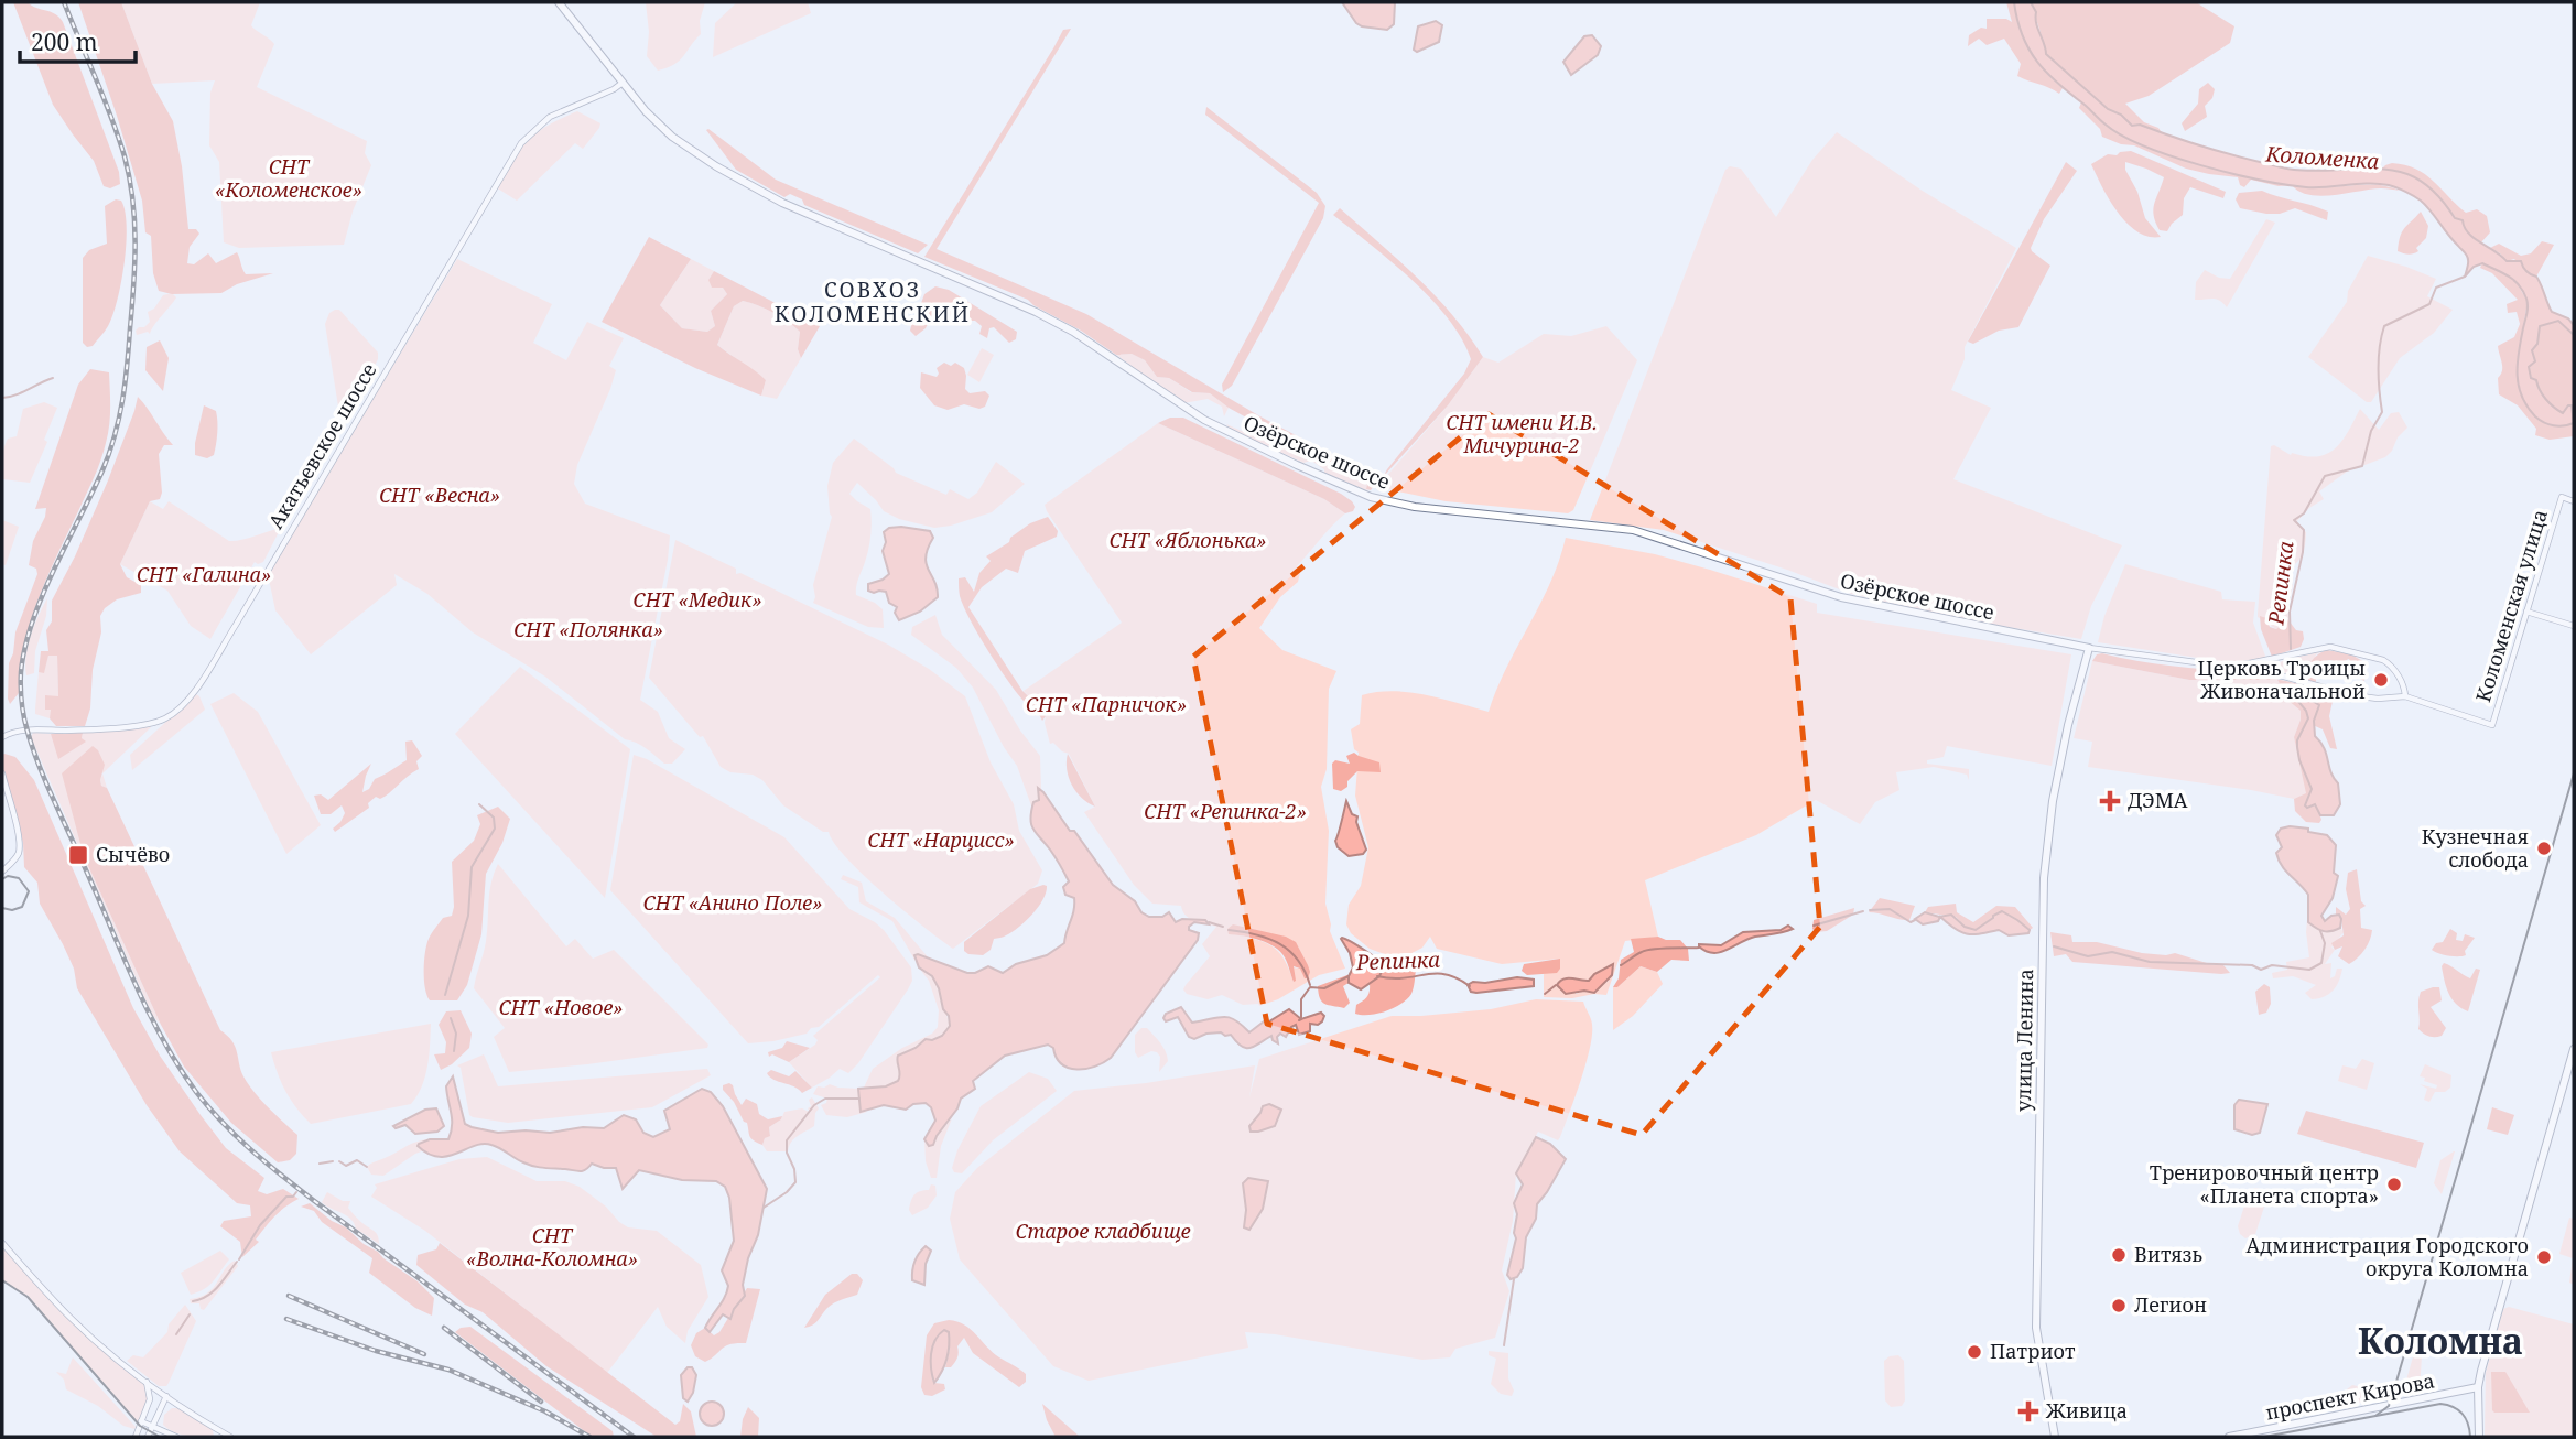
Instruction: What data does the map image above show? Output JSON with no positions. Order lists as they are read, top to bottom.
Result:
{
  "streets": {
    "main road": [
      "Акатьевское шоссе",
      "Озёрское шоссе",
      "Коломенская улица",
      "улица Ленина",
      "проспект Кирова"
    ]
  },
  "crossings": [
    ["Акатьевское шоссе", "Озёрское шоссе"],
    ["Озёрское шоссе", "Коломенская улица"],
    ["Озёрское шоссе", "улица Ленина"]
  ],
  "districts": ["СОВХОЗ КОЛОМЕНСКИЙ", "Коломна"],
  "water": ["Коломенка", "Репинка"],
  "parks": [
    "СНТ «Коломенское»",
    "СНТ имени И.В. Мичурина-2",
    "СНТ «Весна»",
    "СНТ «Яблонька»",
    "СНТ «Галина»",
    "СНТ «Медик»",
    "СНТ «Полянка»",
    "СНТ «Парничок»",
    "СНТ «Репинка-2»",
    "СНТ «Нарцисс»",
    "СНТ «Анино Поле»",
    "СНТ «Новое»",
    "Старое кладбище",
    "СНТ «Волна-Коломна»"
  ],
  "places": {
    "other": [
      "Церковь Троицы Живоначальной",
      "Кузнечная слобода",
      "Тренировочный центр «Планета спорта»",
      "Витязь",
      "Администрация Городского округа Коломна",
      "Легион",
      "Патриот"
    ],
    "health": ["ДЭМА", "Живица"],
    "transit": ["Сычёво"]
  },
  "scale_bar": "200 m"
}
